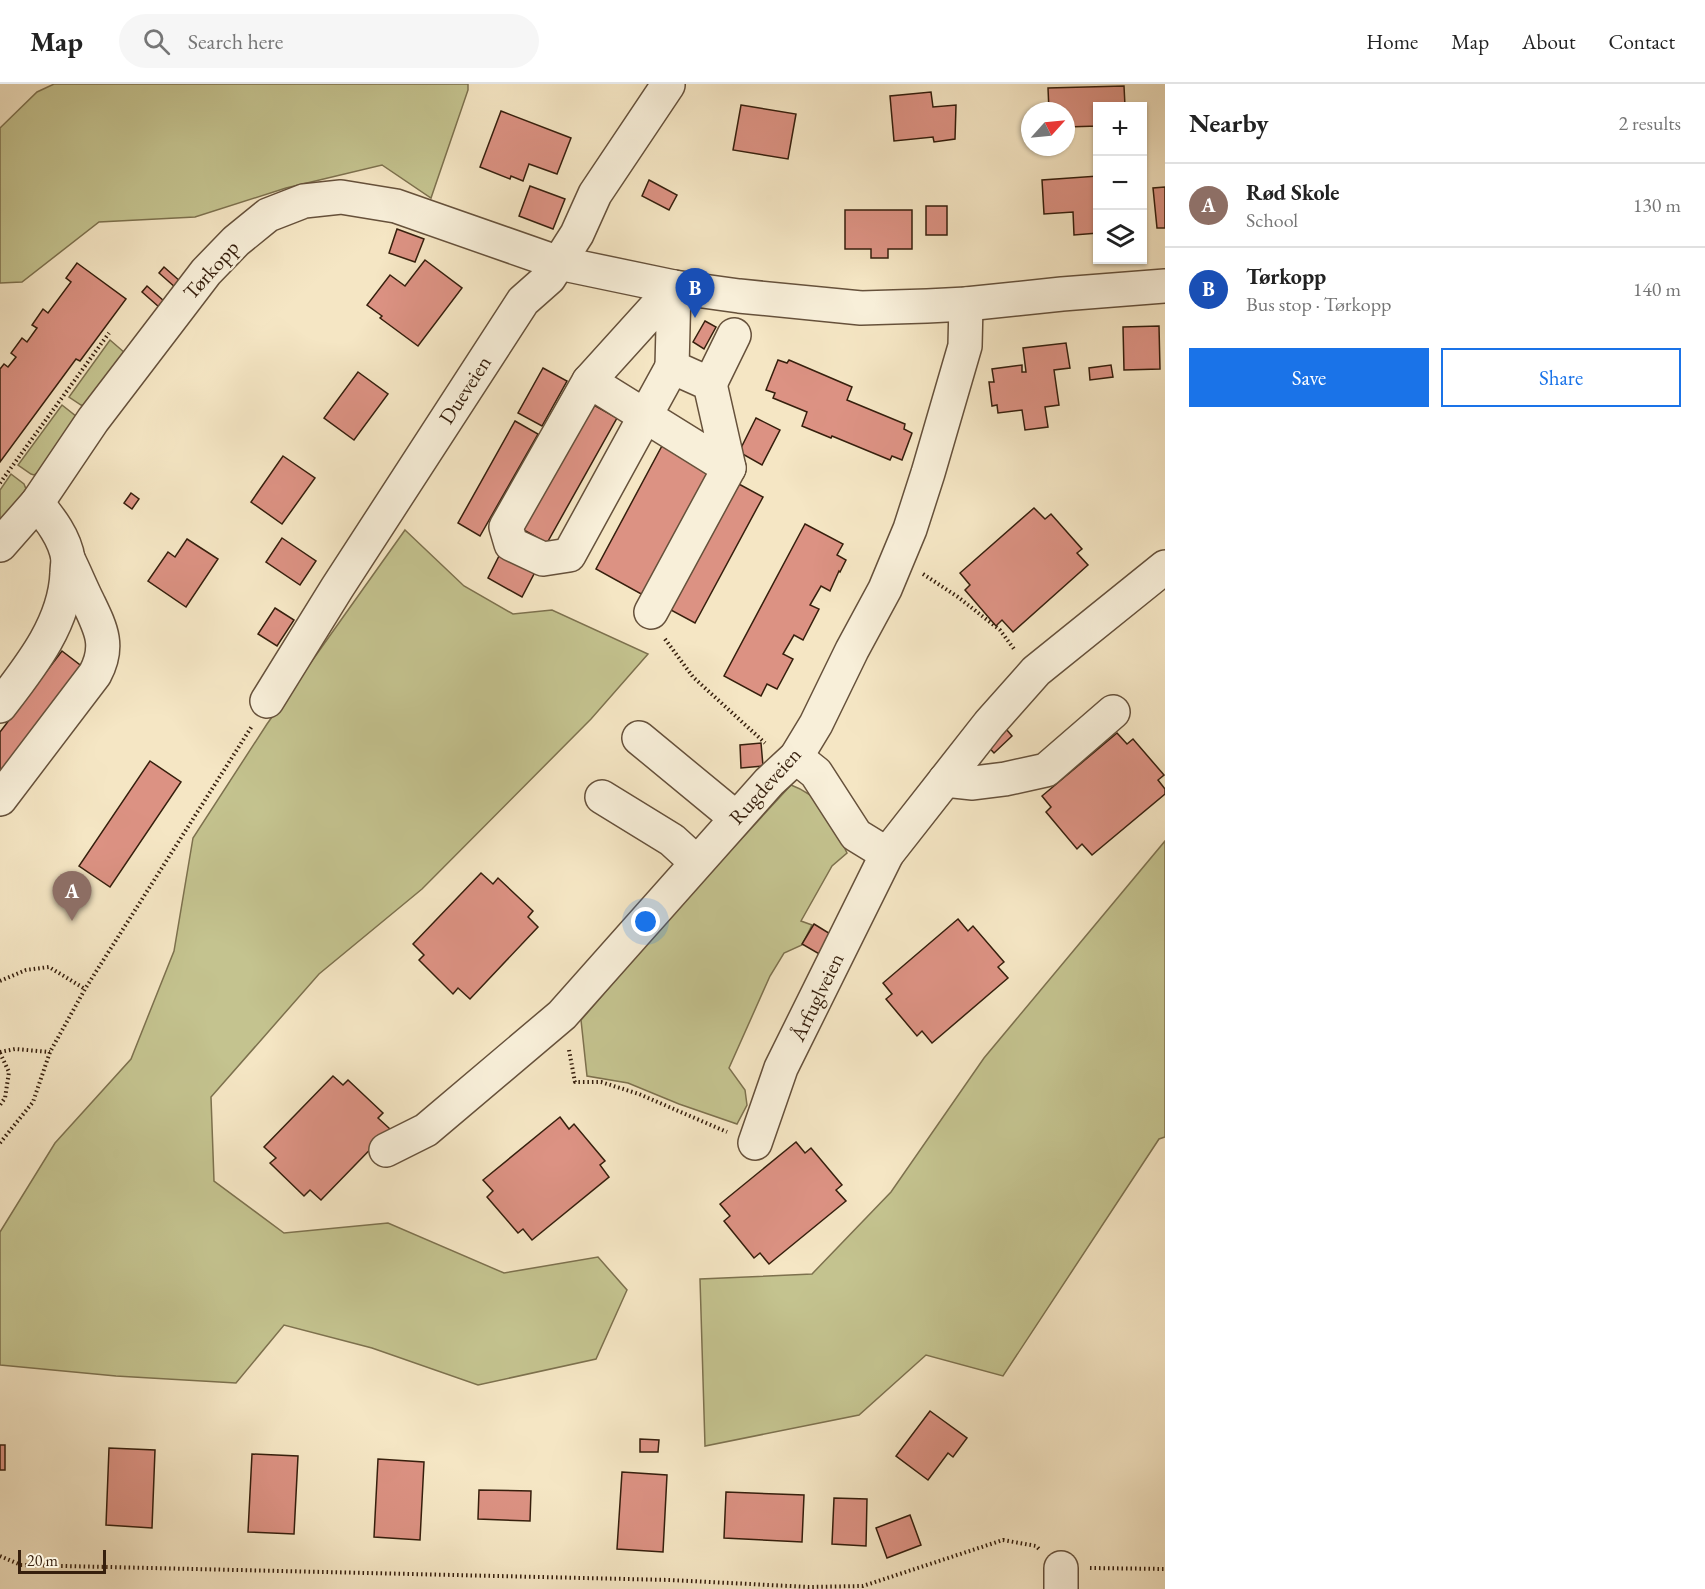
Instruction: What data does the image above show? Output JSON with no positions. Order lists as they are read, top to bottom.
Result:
{
  "streets": {
    "street": [
      "Tørkopp",
      "Dueveien",
      "Rugdeveien",
      "Årfuglveien"
    ]
  },
  "crossings": [
    ["Tørkopp", "Dueveien"],
    ["Tørkopp", "Rugdeveien"]
  ],
  "scale_bar": "20 m",
  "north": "top right",
  "page": {
    "header": "Map",
    "search": "Search here",
    "nav": [
      "Home",
      "Map",
      "About",
      "Contact"
    ],
    "heading": ["Nearby", "2 results"],
    "map_buttons": ["+", "−"],
    "list": [
      {
        "mark": "A",
        "name": "Rød Skole",
        "note": "School",
        "value": "130 m"
      },
      {
        "mark": "B",
        "name": "Tørkopp",
        "note": "Bus stop · Tørkopp",
        "value": "140 m"
      }
    ],
    "pins": ["B", "A"],
    "buttons": ["Save", "Share"],
    "scale": "20 m"
  }
}
